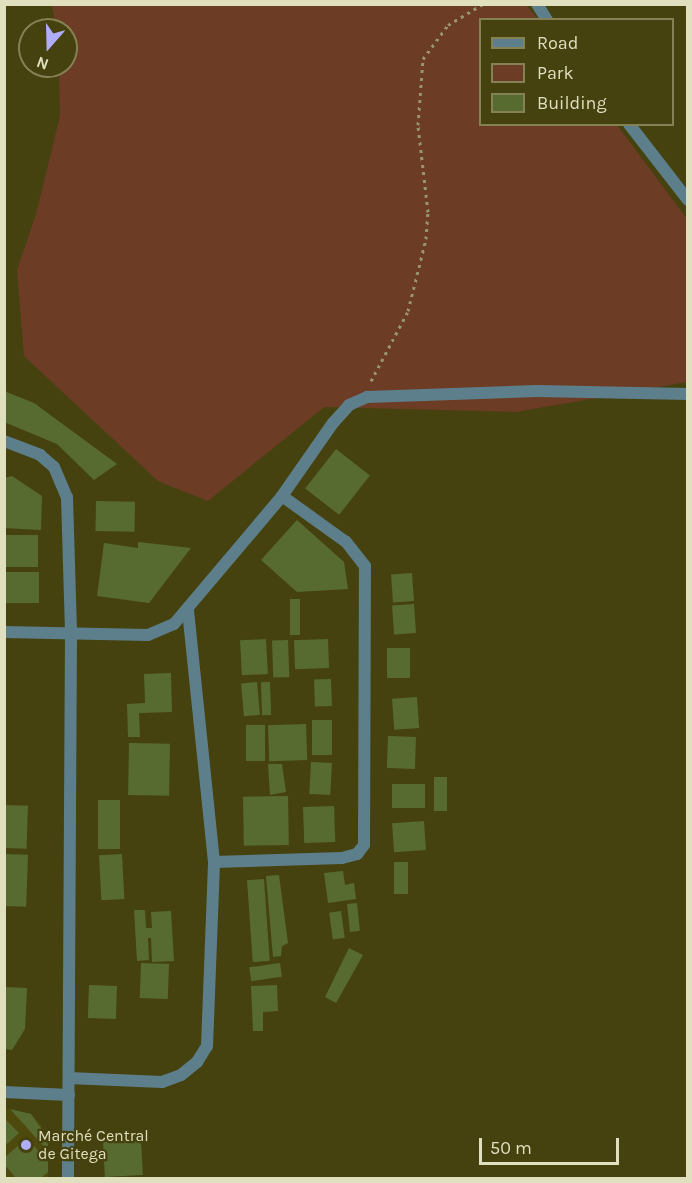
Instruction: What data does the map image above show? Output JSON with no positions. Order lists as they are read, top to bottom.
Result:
{
  "places": ["Marché Central de Gitega"],
  "legend": ["Road", "Park", "Building"],
  "scale_bar": "50 m",
  "north": "bottom"
}
